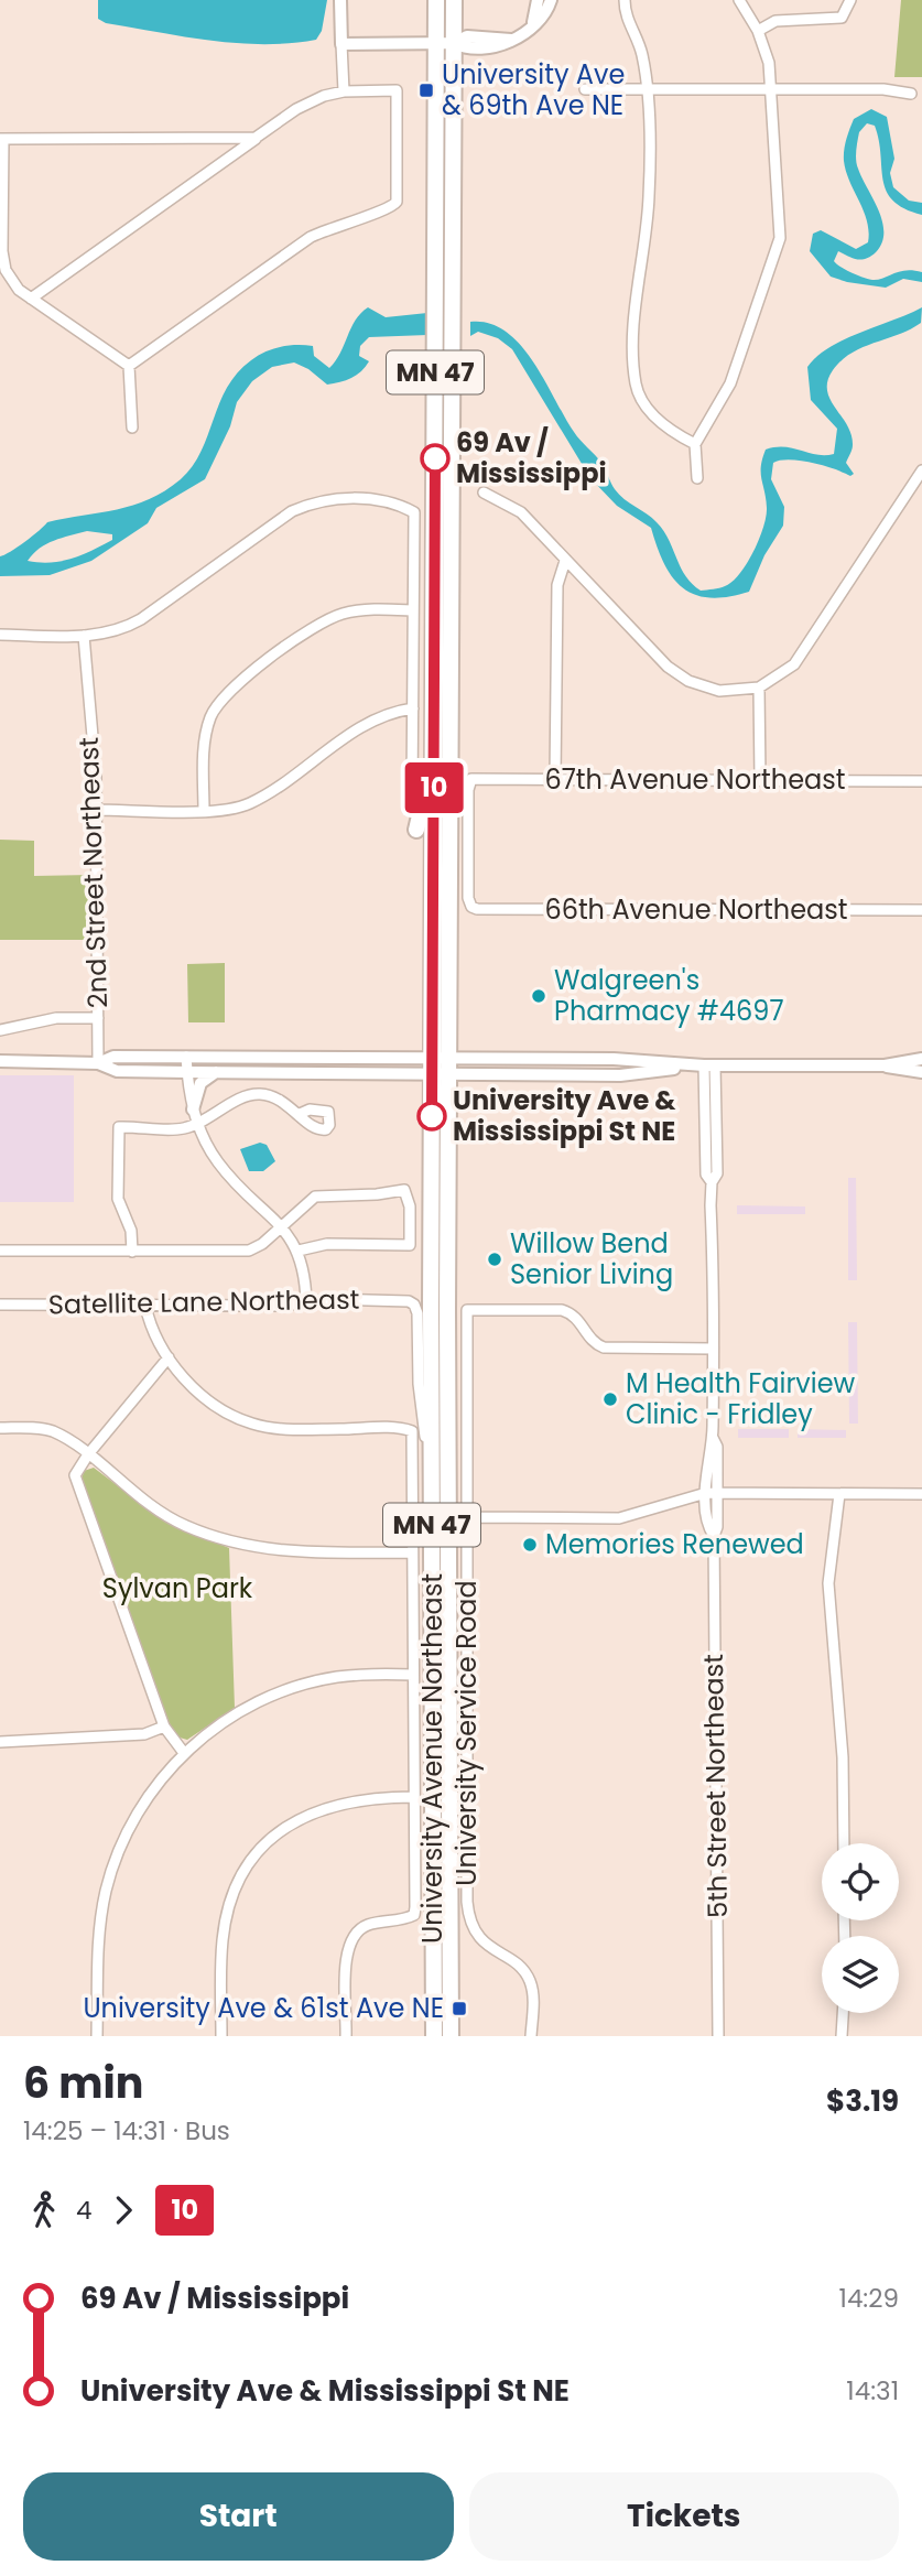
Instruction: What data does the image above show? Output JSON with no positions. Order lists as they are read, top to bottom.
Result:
{
  "streets": {
    "main road": ["MN 47", "University Avenue Northeast"],
    "street": [
      "67th Avenue Northeast",
      "2nd Street Northeast",
      "66th Avenue Northeast",
      "Satellite Lane Northeast",
      "University Service Road",
      "5th Street Northeast"
    ]
  },
  "crossings": [
    ["67th Avenue Northeast", "66th Avenue Northeast"],
    ["Satellite Lane Northeast", "University Avenue Northeast"],
    ["University Service Road", "5th Street Northeast"]
  ],
  "parks": ["Sylvan Park"],
  "places": {
    "transit": ["University Ave & 69th Ave NE", "University Ave & 61st Ave NE"],
    "other": [
      "69 Av / Mississippi",
      "Walgreen's Pharmacy #4697",
      "University Ave & Mississippi St NE",
      "Willow Bend Senior Living",
      "M Health Fairview Clinic - Fridley",
      "Memories Renewed"
    ]
  },
  "lines": ["bus line 10"],
  "page": {
    "on_map": "10",
    "heading": ["6 min", "14:25 – 14:31 · Bus", "$3.19"],
    "legs": ["4", "10"],
    "list": [
      {
        "name": "69 Av / Mississippi",
        "value": "14:29"
      },
      {
        "name": "University Ave & Mississippi St NE",
        "value": "14:31"
      }
    ],
    "buttons": ["Start", "Tickets"]
  }
}
